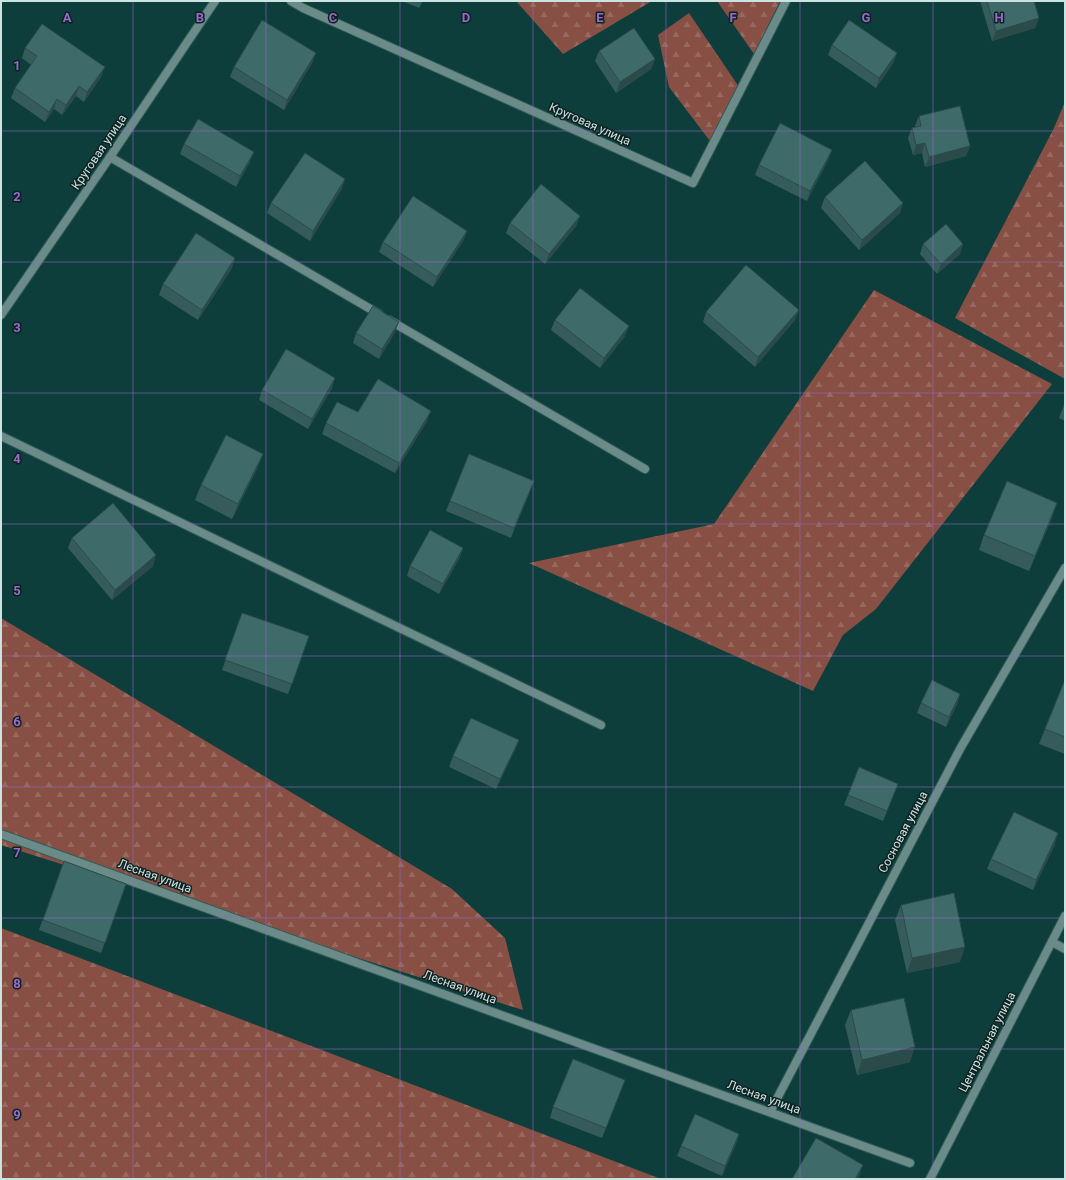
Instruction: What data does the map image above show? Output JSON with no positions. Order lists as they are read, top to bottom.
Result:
{
  "streets": {
    "street": [
      "Круговая улица",
      "Сосновая улица",
      "Лесная улица",
      "Центральная улица"
    ]
  },
  "crossings": [
    ["Сосновая улица", "Лесная улица"]
  ],
  "grid": {
    "columns": [
      "A",
      "B",
      "C",
      "D",
      "E",
      "F",
      "G",
      "H"
    ],
    "rows": [
      "1",
      "2",
      "3",
      "4",
      "5",
      "6",
      "7",
      "8",
      "9"
    ]
  }
}
